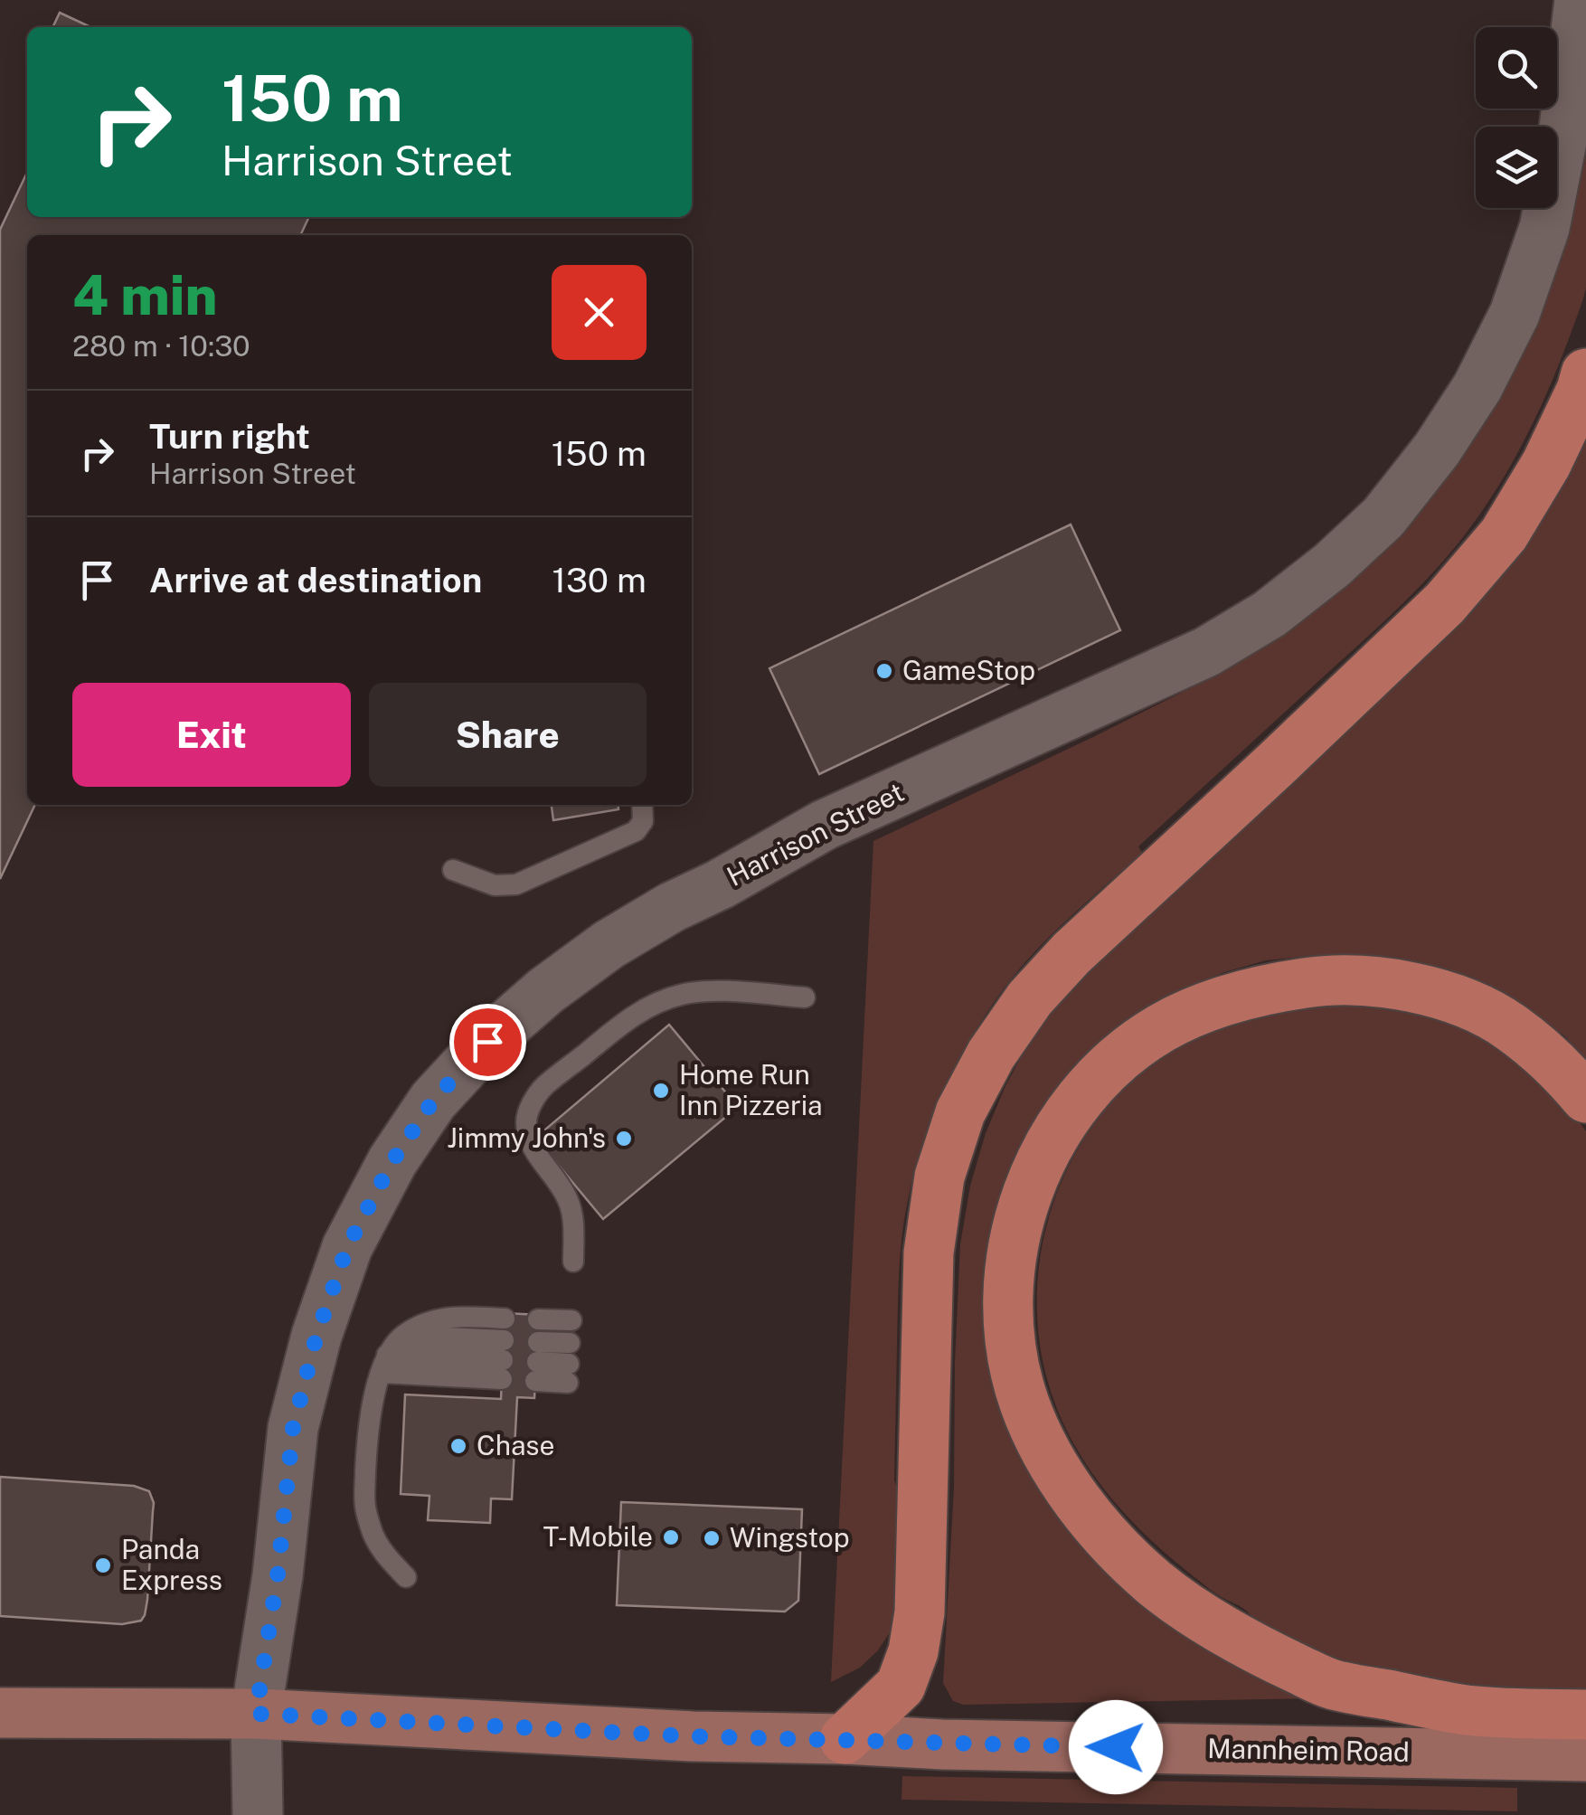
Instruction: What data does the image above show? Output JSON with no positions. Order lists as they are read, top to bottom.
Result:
{
  "streets": {
    "main road": ["Harrison Street", "Mannheim Road"]
  },
  "crossings": [
    ["Harrison Street", "Mannheim Road"]
  ],
  "places": [
    "GameStop",
    "Home Run Inn Pizzeria",
    "Jimmy John's",
    "Chase",
    "T-Mobile",
    "Wingstop",
    "Panda Express"
  ],
  "page": {
    "turn": ["150 m", "Harrison Street"],
    "heading": ["4 min", "280 m · 10:30"],
    "list": [
      {
        "name": "Turn right",
        "note": "Harrison Street",
        "value": "150 m"
      },
      {
        "name": "Arrive at destination",
        "value": "130 m"
      }
    ],
    "buttons": ["Exit", "Share"]
  }
}
